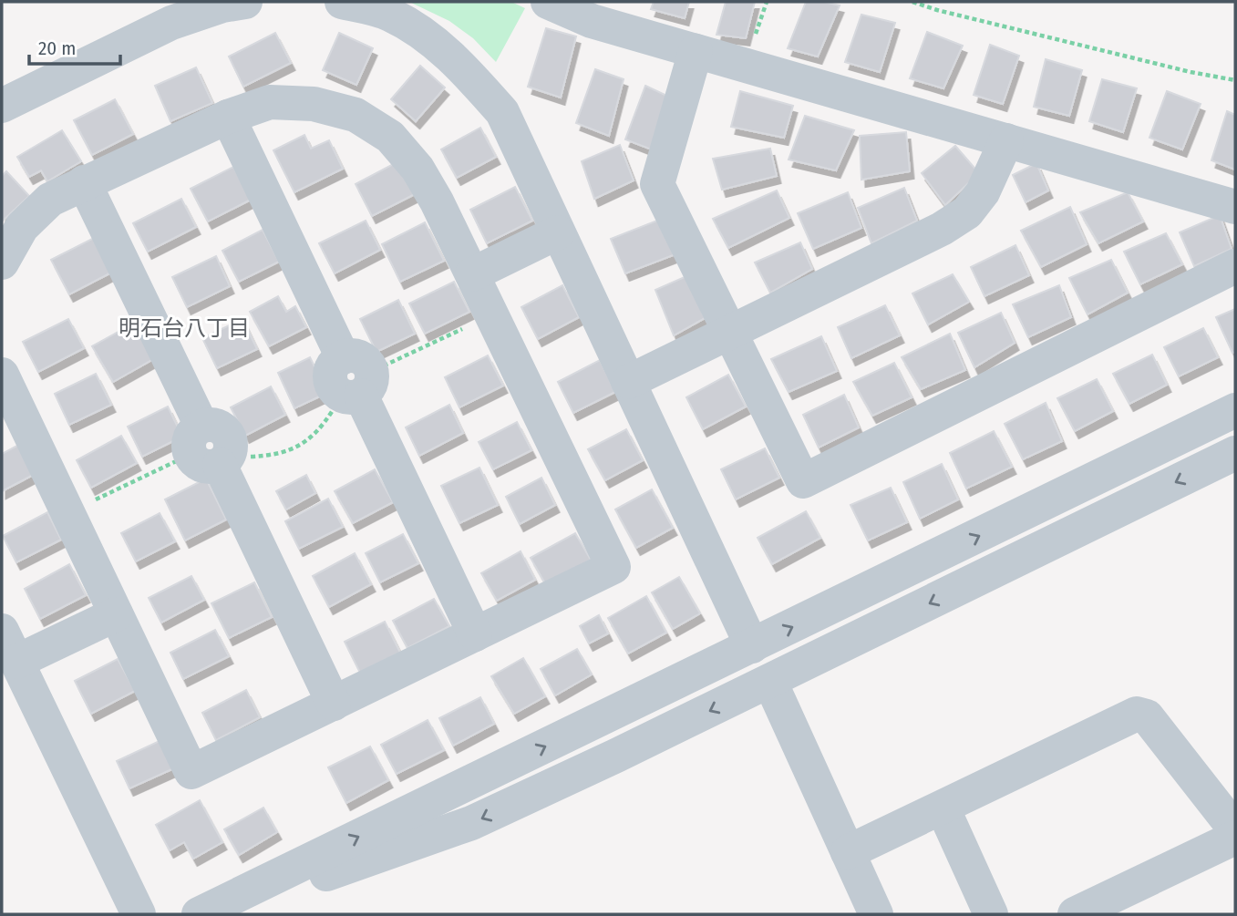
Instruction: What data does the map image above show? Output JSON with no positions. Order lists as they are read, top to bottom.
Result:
{
  "districts": ["明石台八丁目"],
  "scale_bar": "20 m"
}
